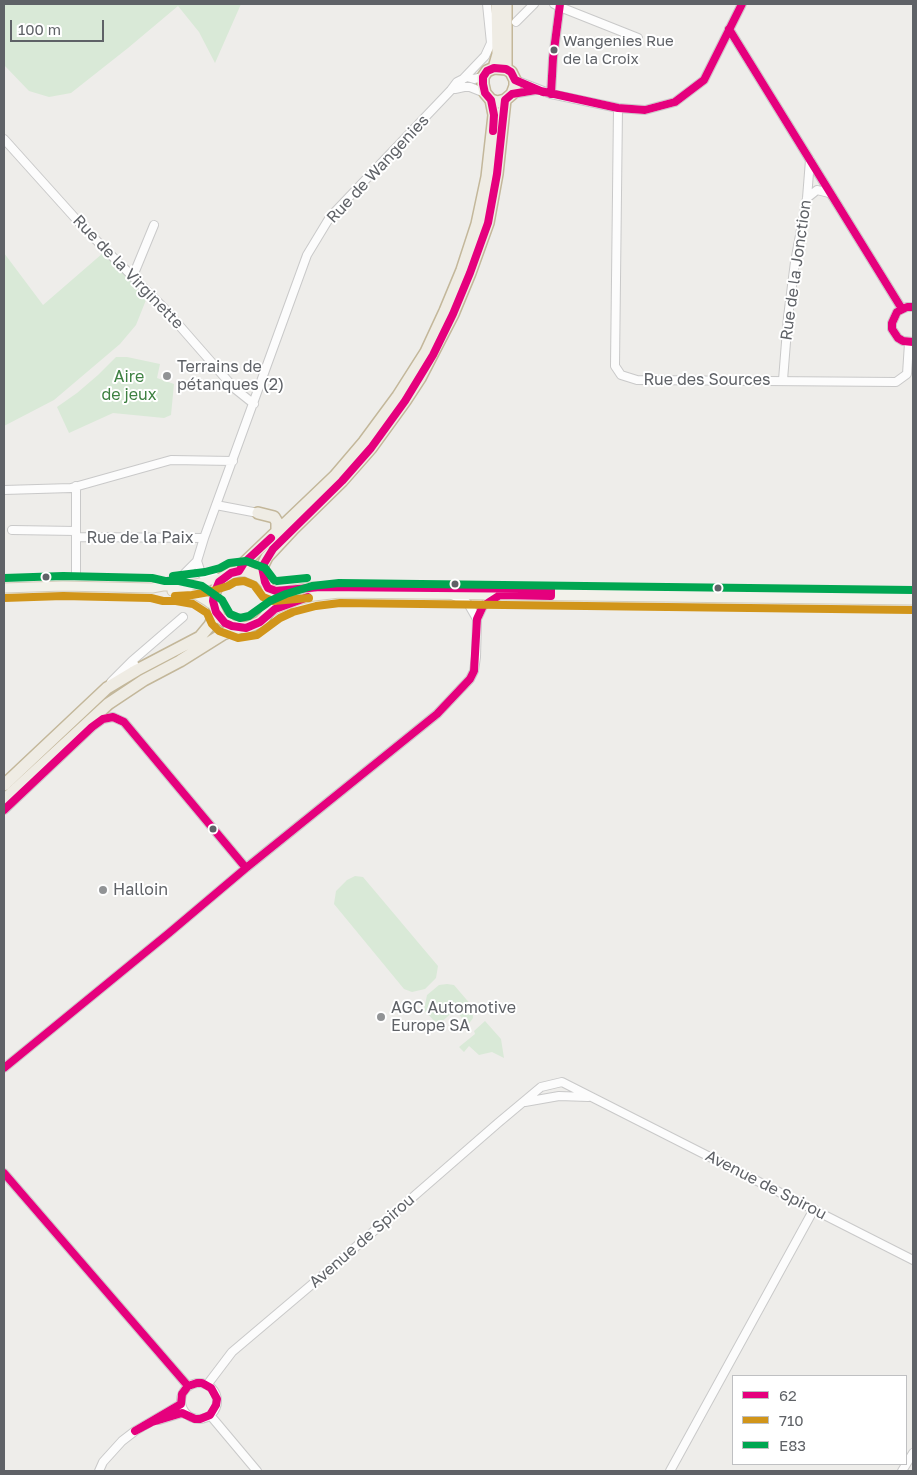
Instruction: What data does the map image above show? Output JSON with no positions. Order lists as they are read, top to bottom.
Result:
{
  "streets": {
    "street": [
      "Rue de Wangenies",
      "Rue de la Jonction",
      "Rue de la Virginette",
      "Rue des Sources",
      "Rue de la Paix",
      "Avenue de Spirou"
    ]
  },
  "crossings": [
    ["Rue de Wangenies", "Rue de la Virginette"],
    ["Rue de Wangenies", "Rue de la Paix"],
    ["Rue de la Jonction", "Rue des Sources"]
  ],
  "parks": ["Aire de jeux"],
  "places": [
    "Wangenies Rue de la Croix",
    "Terrains de pétanques (2)",
    "Halloin",
    "AGC Automotive Europe SA"
  ],
  "lines": ["transit line 62", "transit line E83", "transit line 710"],
  "legend": ["62", "710", "E83"],
  "scale_bar": "100 m"
}
